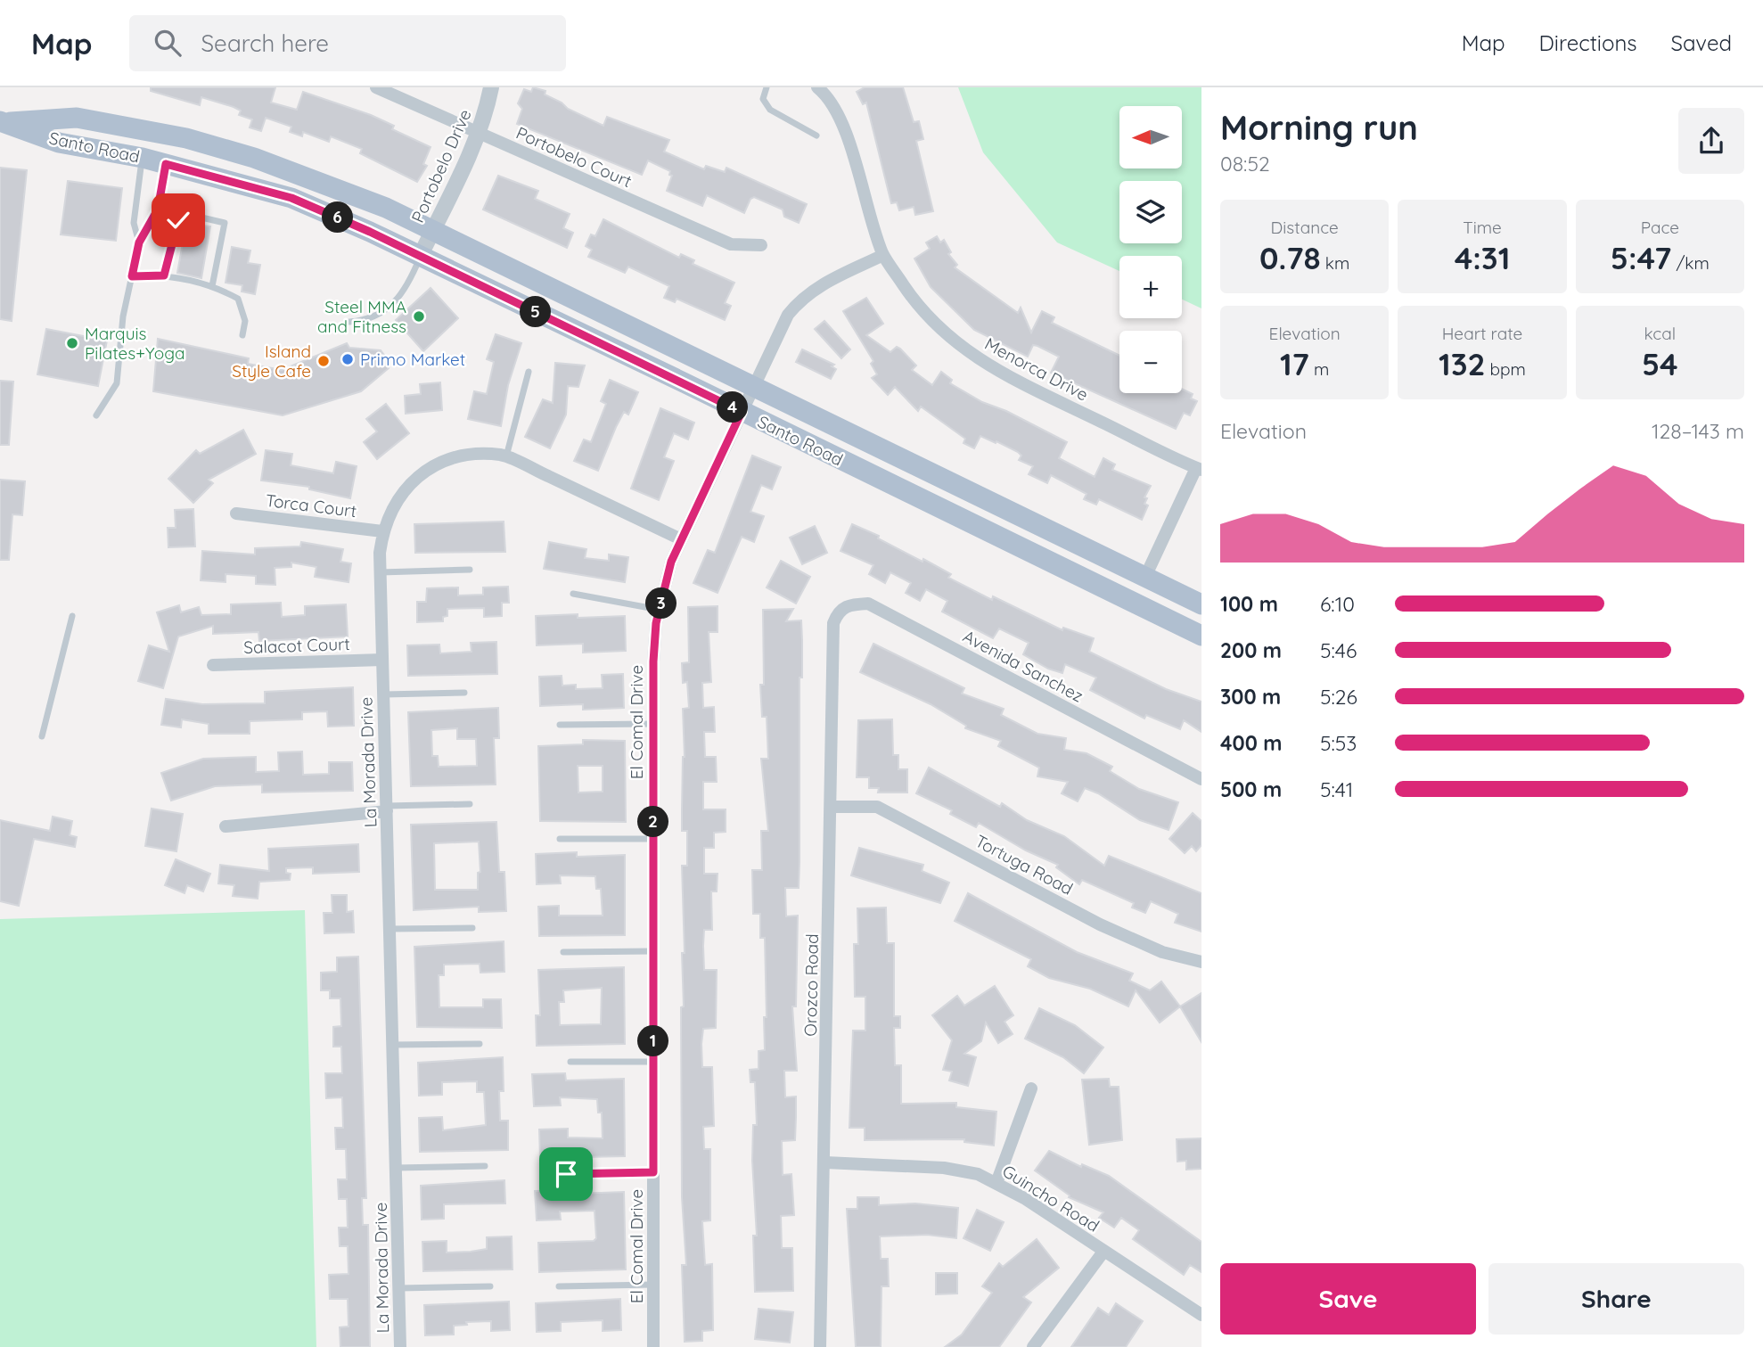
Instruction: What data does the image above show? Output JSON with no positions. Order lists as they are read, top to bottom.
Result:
{
  "streets": {
    "main road": ["Santo Road"],
    "street": [
      "Portobelo Court",
      "Portobelo Drive",
      "Menorca Drive",
      "Torca Court",
      "Salacot Court",
      "Avenida Sanchez",
      "El Comal Drive",
      "La Morada Drive",
      "Tortuga Road",
      "Orozco Road",
      "Guincho Road"
    ]
  },
  "crossings": [
    ["Santo Road", "Portobelo Drive"],
    ["Santo Road", "El Comal Drive"],
    ["Portobelo Court", "Portobelo Drive"],
    ["Menorca Drive", "El Comal Drive"],
    ["Torca Court", "La Morada Drive"],
    ["Salacot Court", "La Morada Drive"],
    ["Avenida Sanchez", "Orozco Road"],
    ["El Comal Drive", "La Morada Drive"],
    ["Tortuga Road", "Orozco Road"],
    ["Orozco Road", "Guincho Road"]
  ],
  "places": [
    "Steel MMA and Fitness",
    "Marquis Pilates+Yoga",
    "Primo Market",
    "Island Style Cafe"
  ],
  "north": "left",
  "page": {
    "header": "Map",
    "search": "Search here",
    "nav": ["Map", "Directions", "Saved"],
    "heading": ["Morning run", "08:52"],
    "map_buttons": ["+", "−"],
    "stats": [
      ["Distance", "0.78 km"],
      ["Time", "4:31"],
      ["Pace", "5:47 /km"],
      ["Elevation", "17 m"],
      ["Heart rate", "132 bpm"],
      ["kcal", "54"]
    ],
    "pins": [
      "6",
      "5",
      "4",
      "3",
      "2",
      "1"
    ],
    "chart": ["Elevation", "128–143 m"],
    "list": [
      {
        "name": "100 m",
        "note": "6:10"
      },
      {
        "name": "200 m",
        "note": "5:46"
      },
      {
        "name": "300 m",
        "note": "5:26"
      },
      {
        "name": "400 m",
        "note": "5:53"
      },
      {
        "name": "500 m",
        "note": "5:41"
      }
    ],
    "buttons": ["Save", "Share"]
  }
}
